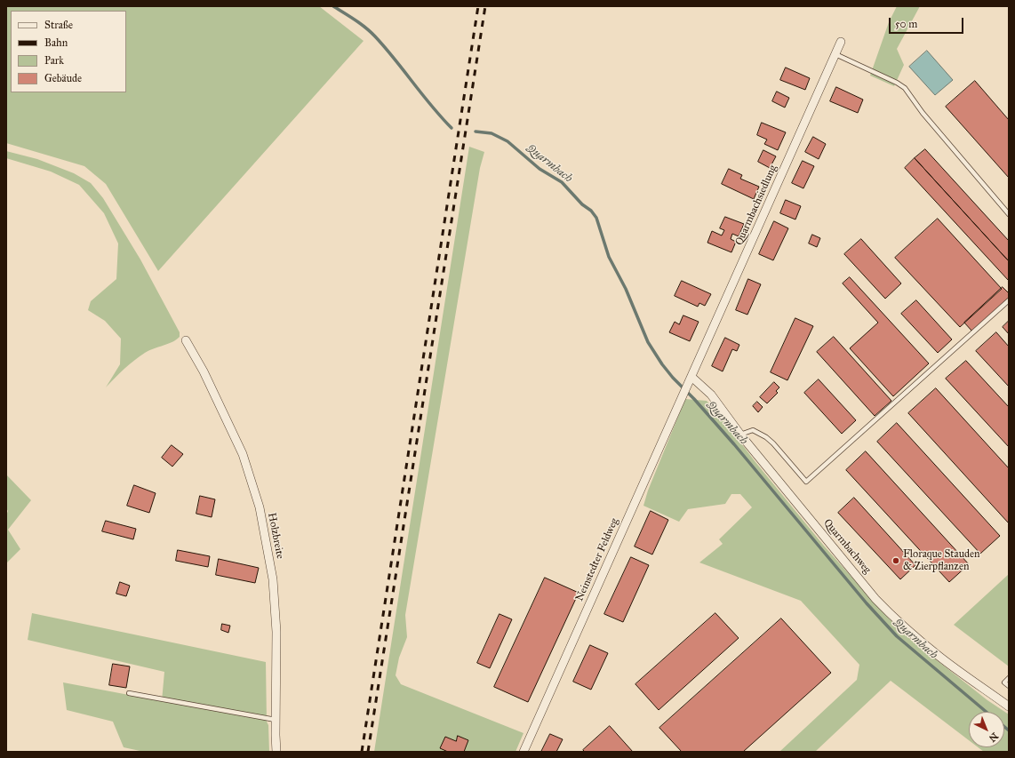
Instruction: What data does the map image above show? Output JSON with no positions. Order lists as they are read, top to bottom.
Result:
{
  "streets": {
    "street": [
      "Quarmbachsiedlung",
      "Holzbreite",
      "Quarmbachweg",
      "Neinstedter Feldweg"
    ]
  },
  "crossings": [
    ["Quarmbachsiedlung", "Quarmbachweg"],
    ["Quarmbachsiedlung", "Neinstedter Feldweg"],
    ["Quarmbachweg", "Neinstedter Feldweg"]
  ],
  "water": ["Quarmbach"],
  "places": ["Floraque Stauden & Zierpflanzen"],
  "legend": [
    "Straße",
    "Bahn",
    "Park",
    "Gebäude"
  ],
  "scale_bar": "50 m",
  "north": "bottom right"
}
